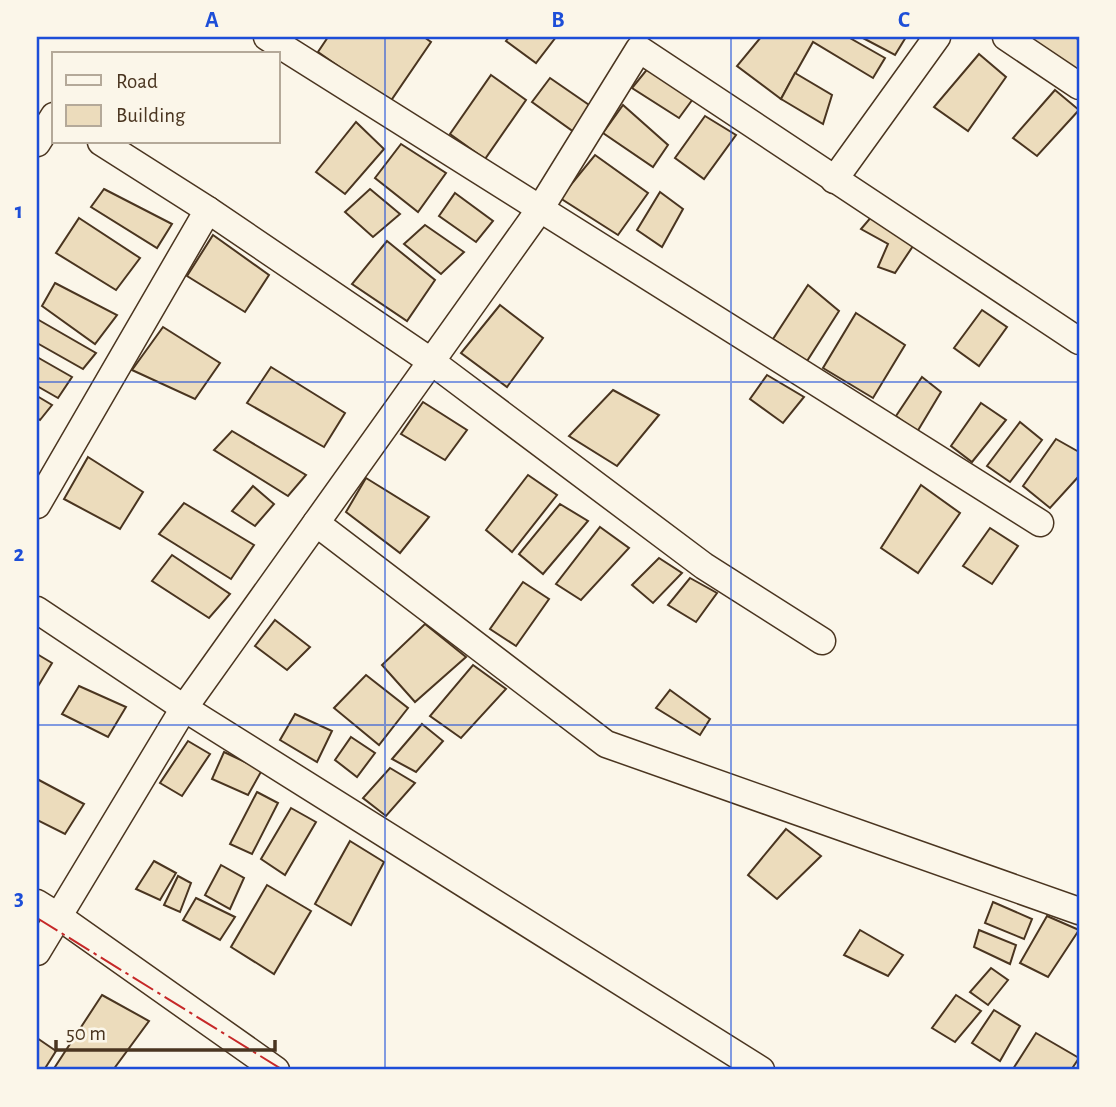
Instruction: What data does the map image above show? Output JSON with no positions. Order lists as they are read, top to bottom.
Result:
{
  "legend": ["Road", "Building"],
  "scale_bar": "50 m",
  "grid": {
    "columns": ["A", "B", "C"],
    "rows": ["1", "2", "3"]
  }
}
